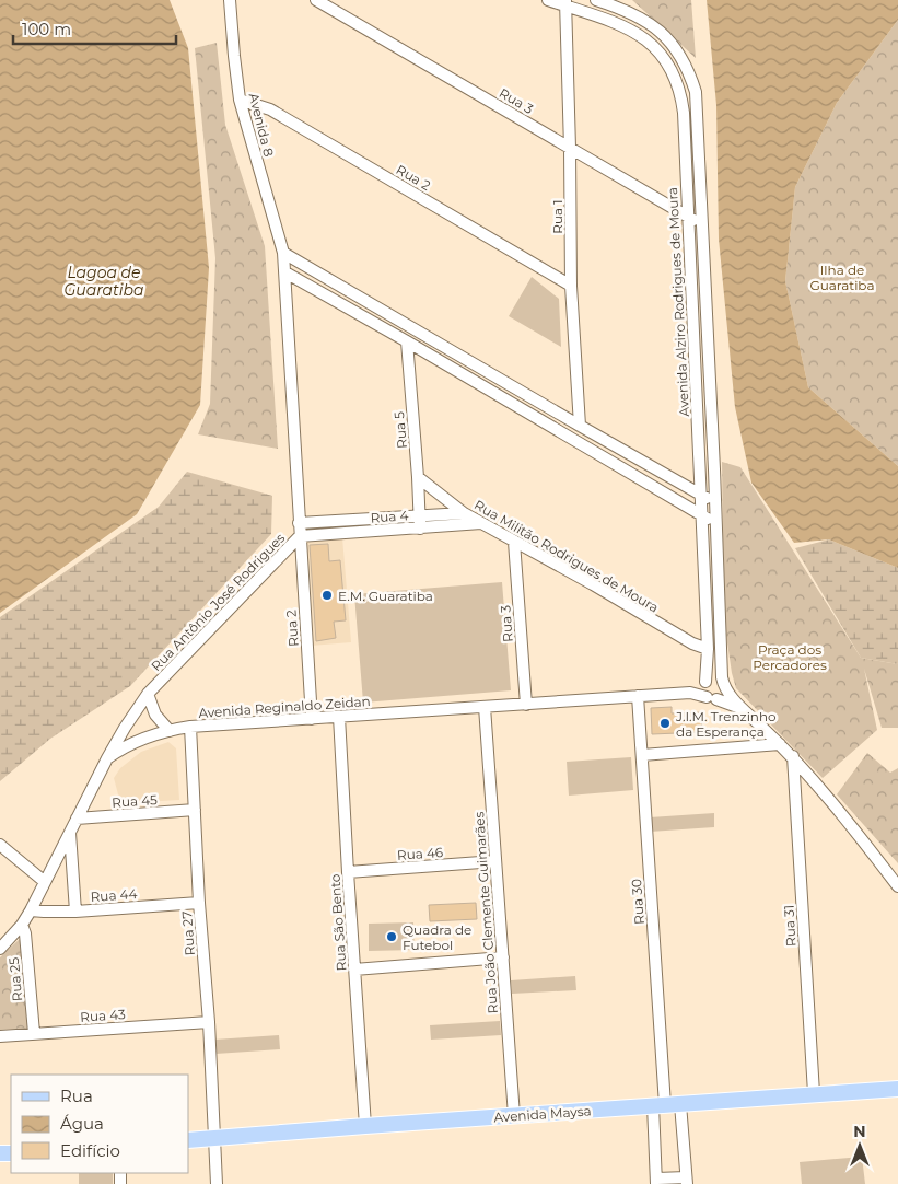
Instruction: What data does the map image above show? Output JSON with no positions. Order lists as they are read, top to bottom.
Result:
{
  "streets": {
    "main road": ["Avenida Maysa"],
    "street": [
      "Rua 3",
      "Avenida 8",
      "Rua 2",
      "Rua 1",
      "Avenida Alziro Rodrigues de Moura",
      "Rua 5",
      "Rua 4",
      "Rua Militão Rodrigues de Moura",
      "Rua Antônio José Rodrigues",
      "Avenida Reginaldo Zeidan",
      "Rua 45",
      "Rua 46",
      "Rua 44",
      "Rua 30",
      "Rua João Clemente Guimarães",
      "Rua São Bento",
      "Rua 31",
      "Rua 27",
      "Rua 25",
      "Rua 43"
    ]
  },
  "crossings": [
    ["Rua 3", "Rua 1"],
    ["Rua 3", "Avenida Alziro Rodrigues de Moura"],
    ["Rua 3", "Rua Militão Rodrigues de Moura"],
    ["Rua 3", "Avenida Reginaldo Zeidan"],
    ["Avenida 8", "Rua 2"],
    ["Avenida 8", "Rua Antônio José Rodrigues"],
    ["Rua 2", "Rua 1"],
    ["Rua 2", "Rua 4"],
    ["Rua 2", "Rua Antônio José Rodrigues"],
    ["Rua 2", "Avenida Reginaldo Zeidan"],
    ["Rua 1", "Avenida Alziro Rodrigues de Moura"],
    ["Avenida Alziro Rodrigues de Moura", "Rua Militão Rodrigues de Moura"],
    ["Avenida Alziro Rodrigues de Moura", "Avenida Reginaldo Zeidan"],
    ["Rua 5", "Rua 4"],
    ["Rua 5", "Rua Militão Rodrigues de Moura"],
    ["Rua 4", "Rua Militão Rodrigues de Moura"],
    ["Rua 4", "Rua Antônio José Rodrigues"],
    ["Rua Antônio José Rodrigues", "Avenida Reginaldo Zeidan"],
    ["Avenida Reginaldo Zeidan", "Rua 30"],
    ["Avenida Reginaldo Zeidan", "Rua João Clemente Guimarães"],
    ["Avenida Reginaldo Zeidan", "Rua São Bento"],
    ["Avenida Reginaldo Zeidan", "Rua 31"],
    ["Avenida Reginaldo Zeidan", "Rua 27"],
    ["Rua 45", "Rua 27"],
    ["Rua 46", "Rua João Clemente Guimarães"],
    ["Rua 46", "Rua São Bento"],
    ["Rua 44", "Rua 27"],
    ["Rua 30", "Avenida Maysa"],
    ["Rua João Clemente Guimarães", "Avenida Maysa"],
    ["Rua São Bento", "Avenida Maysa"],
    ["Rua 31", "Avenida Maysa"],
    ["Rua 27", "Rua 43"],
    ["Rua 27", "Avenida Maysa"],
    ["Rua 25", "Rua 43"]
  ],
  "water": ["Lagoa de Guaratiba"],
  "parks": ["Ilha de Guaratiba", "Praça dos Percadores"],
  "places": ["E.M. Guaratiba", "J.I.M. Trenzinho da Esperança", "Quadra de Futebol"],
  "legend": ["Rua", "Água", "Edifício"],
  "scale_bar": "100 m",
  "north": "top"
}
